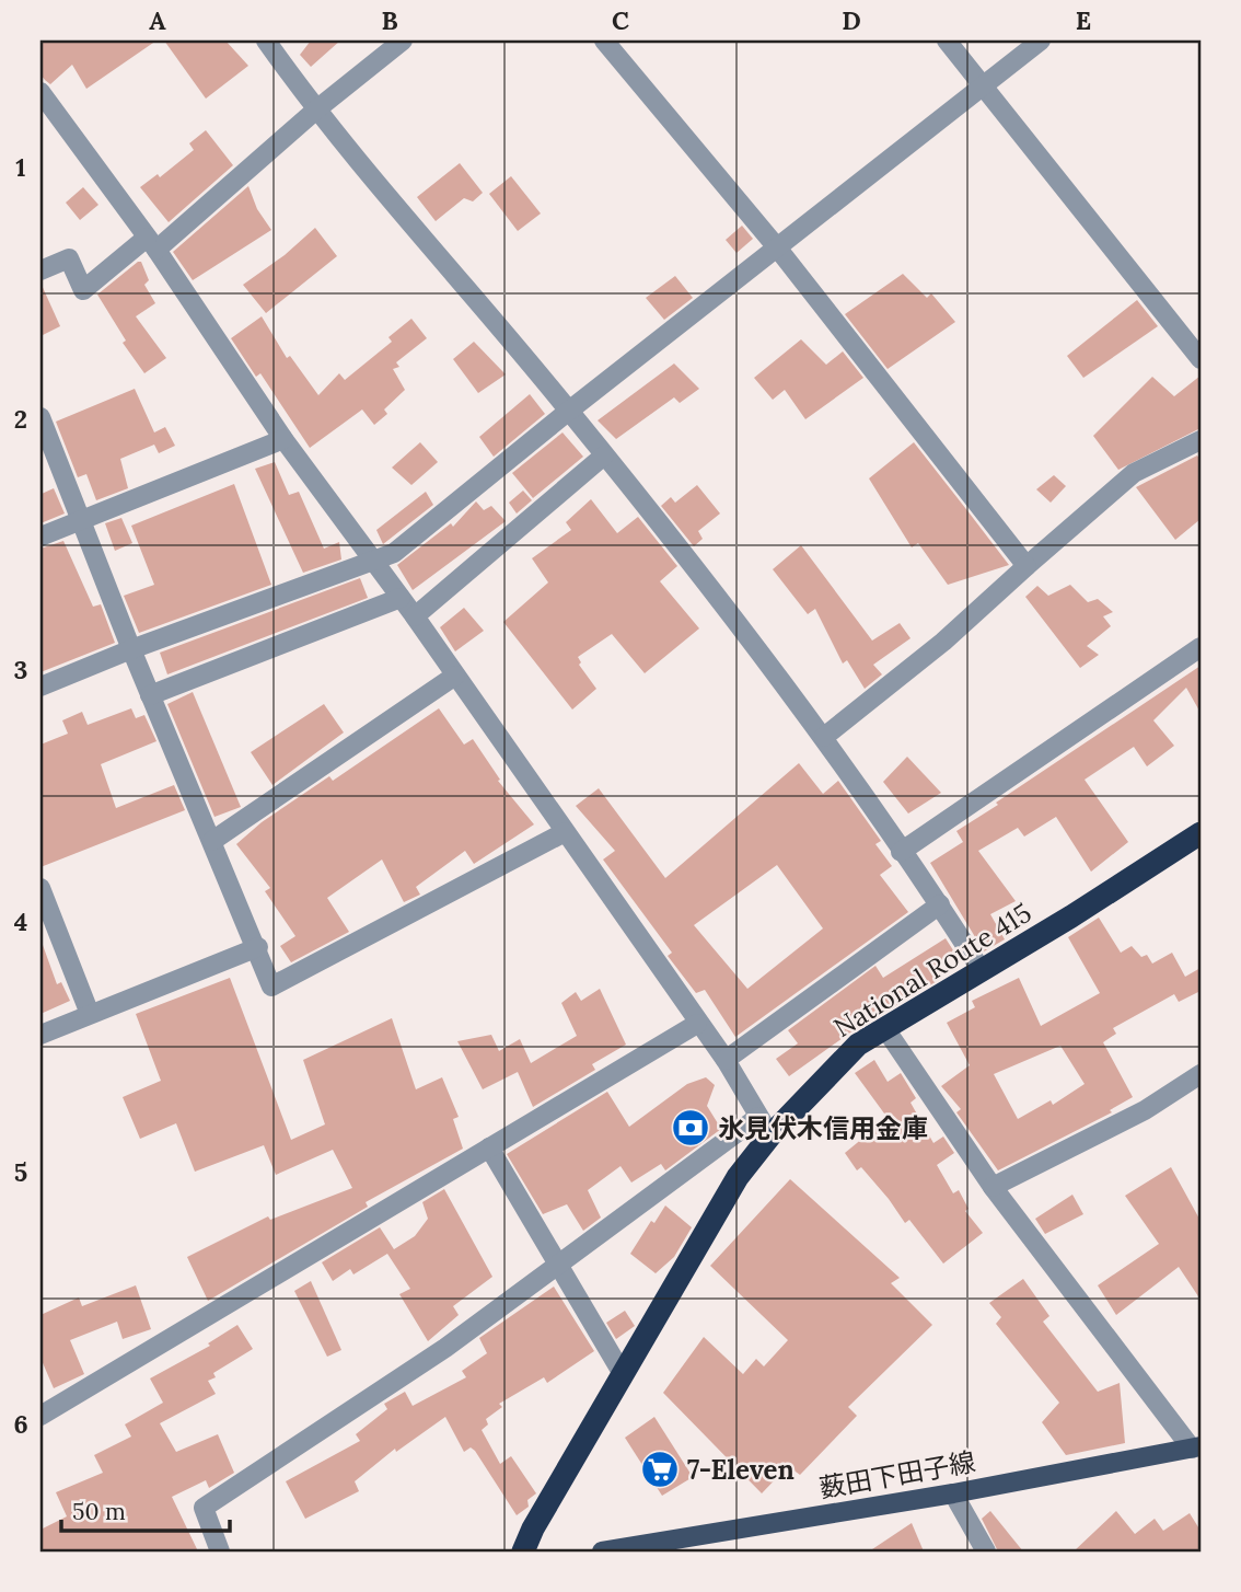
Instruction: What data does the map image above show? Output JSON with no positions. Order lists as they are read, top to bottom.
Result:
{
  "streets": {
    "highway": ["National Route 415"],
    "main road": ["薮田下田子線"]
  },
  "places": {
    "bank": ["氷見伏木信用金庫"],
    "supermarket": ["7-Eleven"]
  },
  "scale_bar": "50 m",
  "grid": {
    "columns": [
      "A",
      "B",
      "C",
      "D",
      "E"
    ],
    "rows": [
      "1",
      "2",
      "3",
      "4",
      "5",
      "6"
    ]
  }
}
